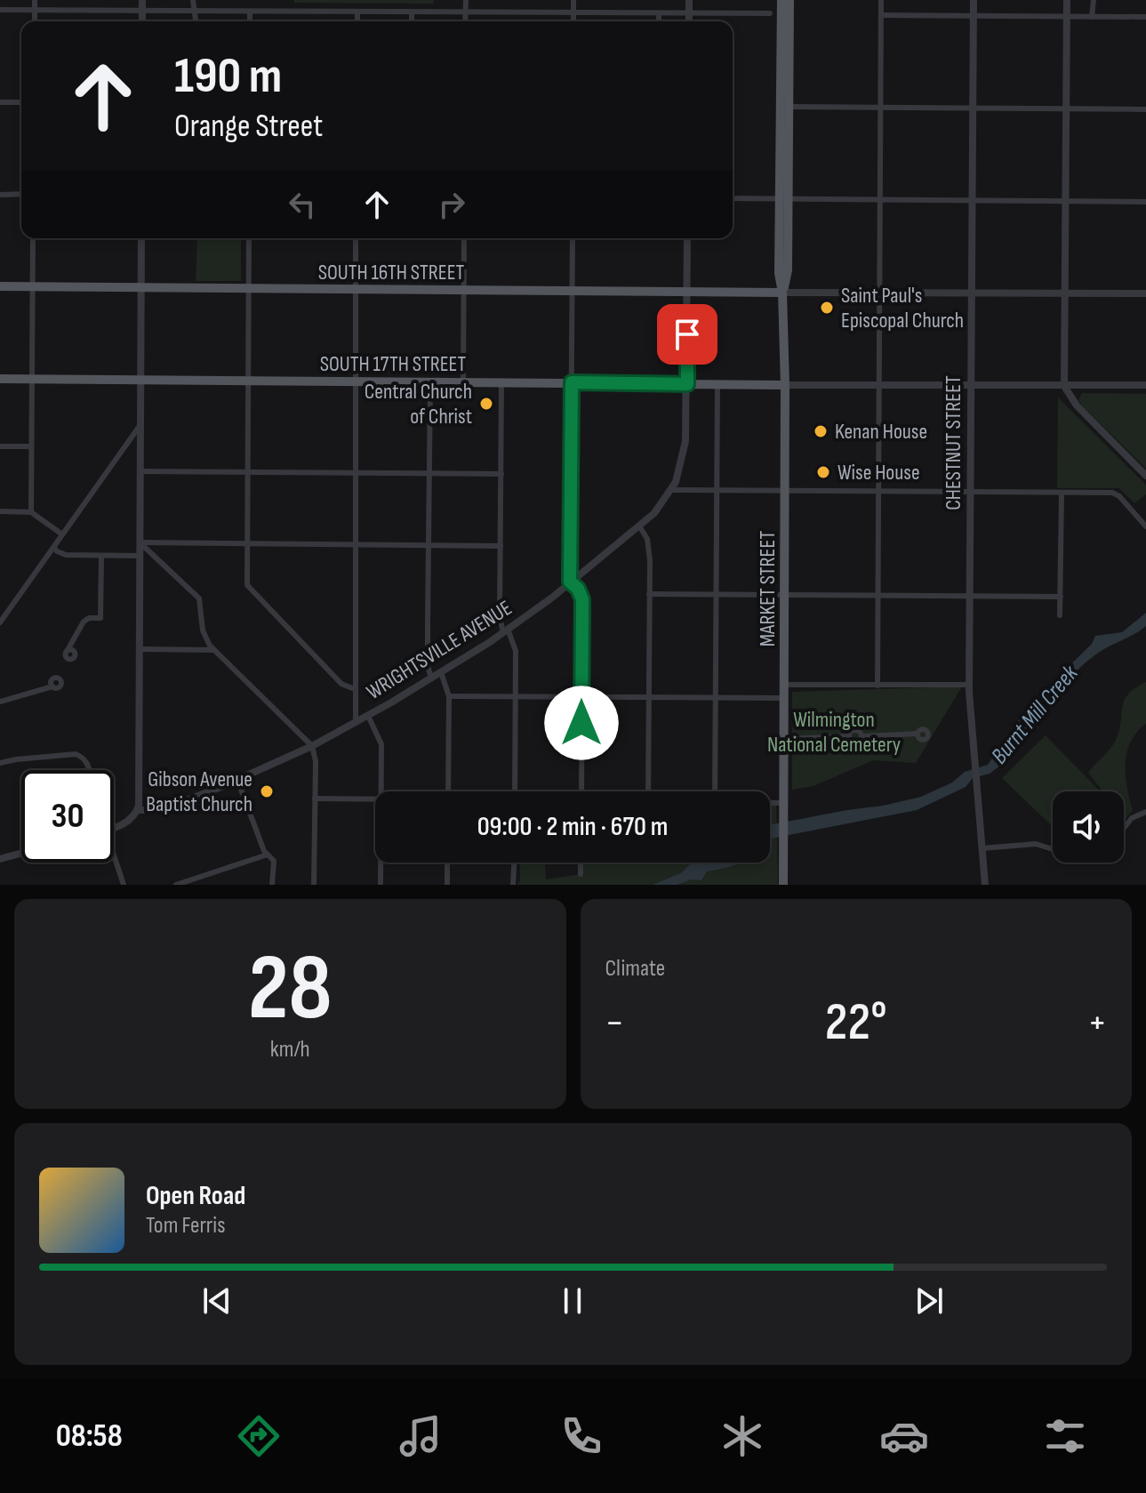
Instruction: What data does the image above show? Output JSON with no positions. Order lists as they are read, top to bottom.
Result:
{
  "streets": {
    "main road": ["SOUTH 16TH STREET", "SOUTH 17TH STREET", "MARKET STREET"],
    "street": ["CHESTNUT STREET", "WRIGHTSVILLE AVENUE"]
  },
  "crossings": [
    ["SOUTH 16TH STREET", "MARKET STREET"],
    ["SOUTH 16TH STREET", "WRIGHTSVILLE AVENUE"],
    ["SOUTH 17TH STREET", "MARKET STREET"],
    ["SOUTH 17TH STREET", "WRIGHTSVILLE AVENUE"]
  ],
  "water": ["Burnt Mill Creek"],
  "parks": ["Wilmington National Cemetery"],
  "places": [
    "Saint Paul's Episcopal Church",
    "Central Church of Christ",
    "Kenan House",
    "Wise House",
    "Gibson Avenue Baptist Church"
  ],
  "page": {
    "turn": ["190 m", "Orange Street"],
    "limit": "30",
    "trip": "09:00 · 2 min · 670 m",
    "tile": [
      ["28", "km/h"],
      "Climate"
    ],
    "heat": ["−", "22°", "+"],
    "song": ["Open Road", "Tom Ferris"],
    "tabs": "08:58"
  }
}
